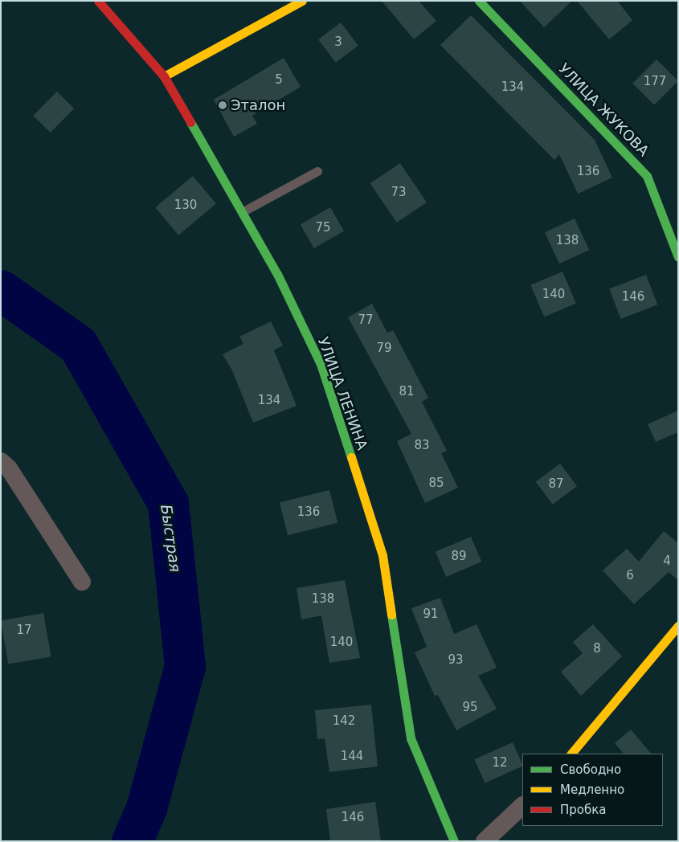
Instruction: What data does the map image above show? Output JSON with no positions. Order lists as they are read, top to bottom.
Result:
{
  "streets": {
    "street": ["УЛИЦА ЖУКОВА", "УЛИЦА ЛЕНИНА"]
  },
  "water": ["Быстрая"],
  "places": ["Эталон"],
  "house_numbers": [
    "3",
    "5",
    "177",
    "134",
    "136",
    "73",
    "130",
    "75",
    "138",
    "140",
    "146",
    "77",
    "79",
    "81",
    "134",
    "83",
    "85",
    "87",
    "136",
    "89",
    "4",
    "6",
    "138",
    "91",
    "17",
    "140",
    "8",
    "93",
    "95",
    "142",
    "144",
    "12",
    "146"
  ],
  "legend": ["Свободно", "Медленно", "Пробка"]
}
